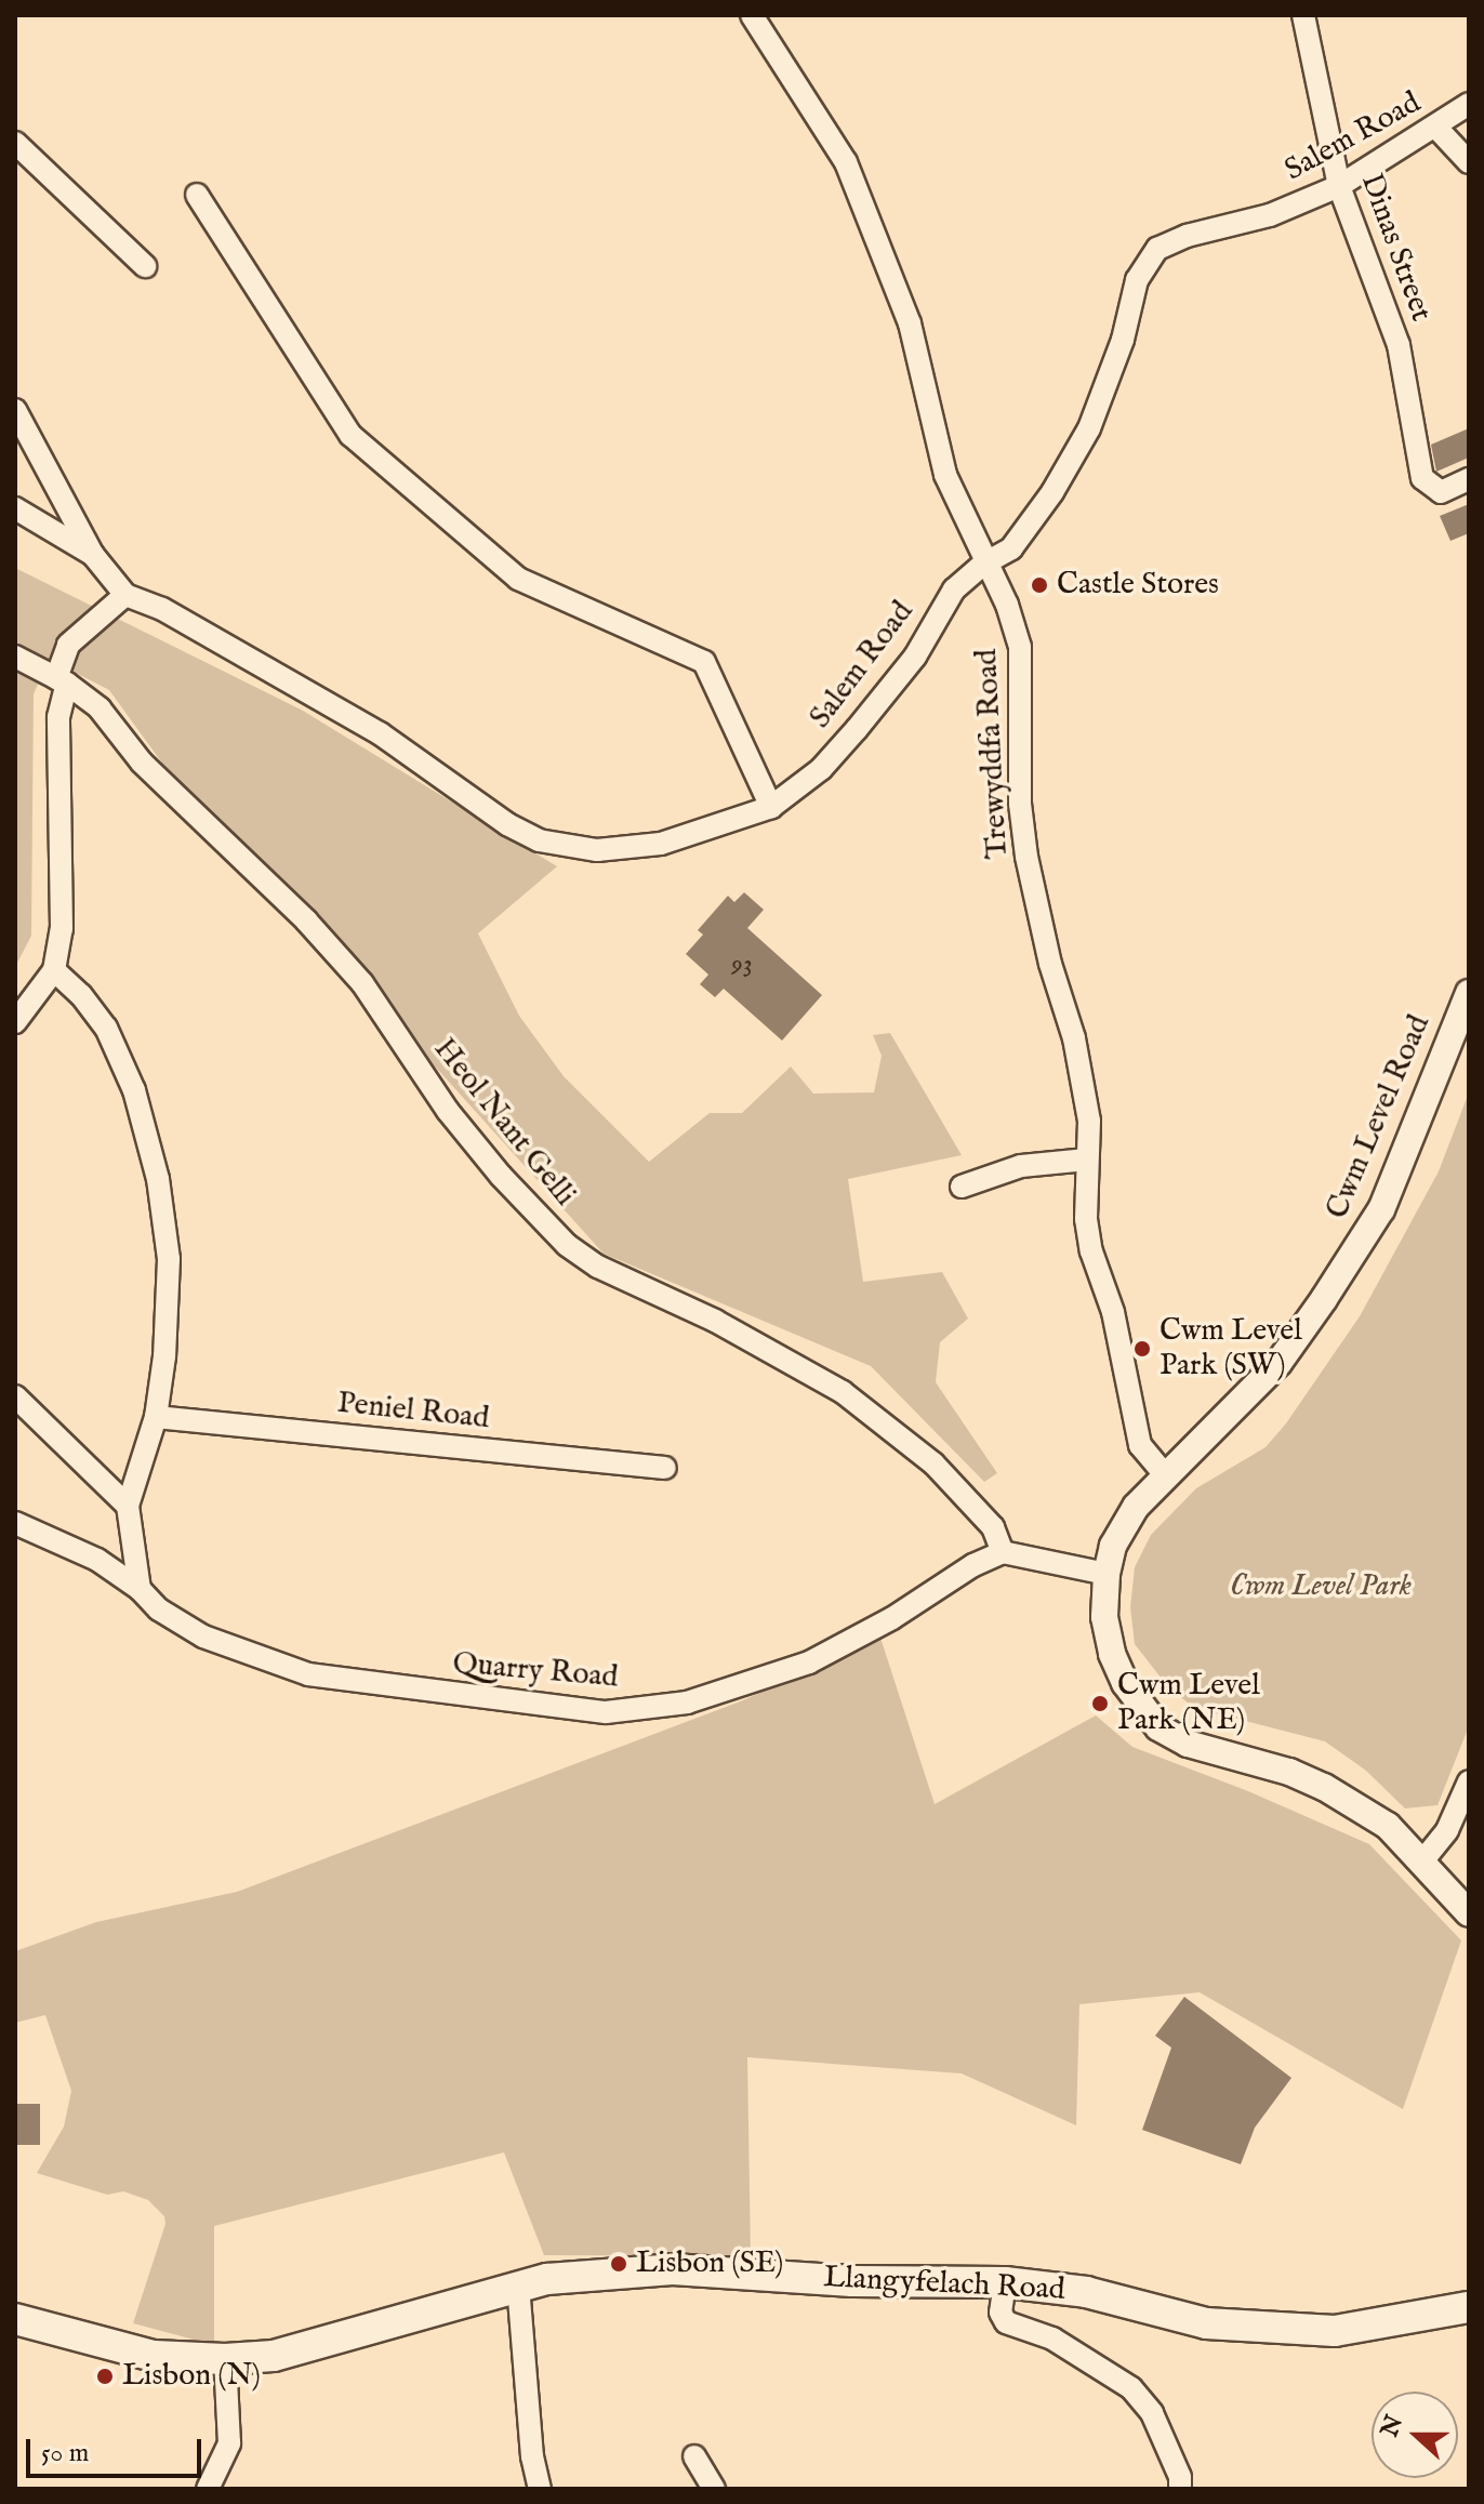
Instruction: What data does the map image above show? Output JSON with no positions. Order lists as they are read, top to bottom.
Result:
{
  "streets": {
    "main road": ["Llangyfelach Road"],
    "street": [
      "Salem Road",
      "Dinas Street",
      "Trewyddfa Road",
      "Cwm Level Road",
      "Heol Nant Gelli",
      "Peniel Road",
      "Quarry Road"
    ]
  },
  "crossings": [
    ["Salem Road", "Dinas Street"],
    ["Salem Road", "Trewyddfa Road"],
    ["Trewyddfa Road", "Cwm Level Road"],
    ["Heol Nant Gelli", "Quarry Road"]
  ],
  "parks": ["Cwm Level Park"],
  "places": [
    "Castle Stores",
    "Cwm Level Park (SW)",
    "Cwm Level Park (NE)",
    "Lisbon (SE)",
    "Lisbon (N)"
  ],
  "house_numbers": ["93"],
  "scale_bar": "50 m",
  "north": "left"
}
